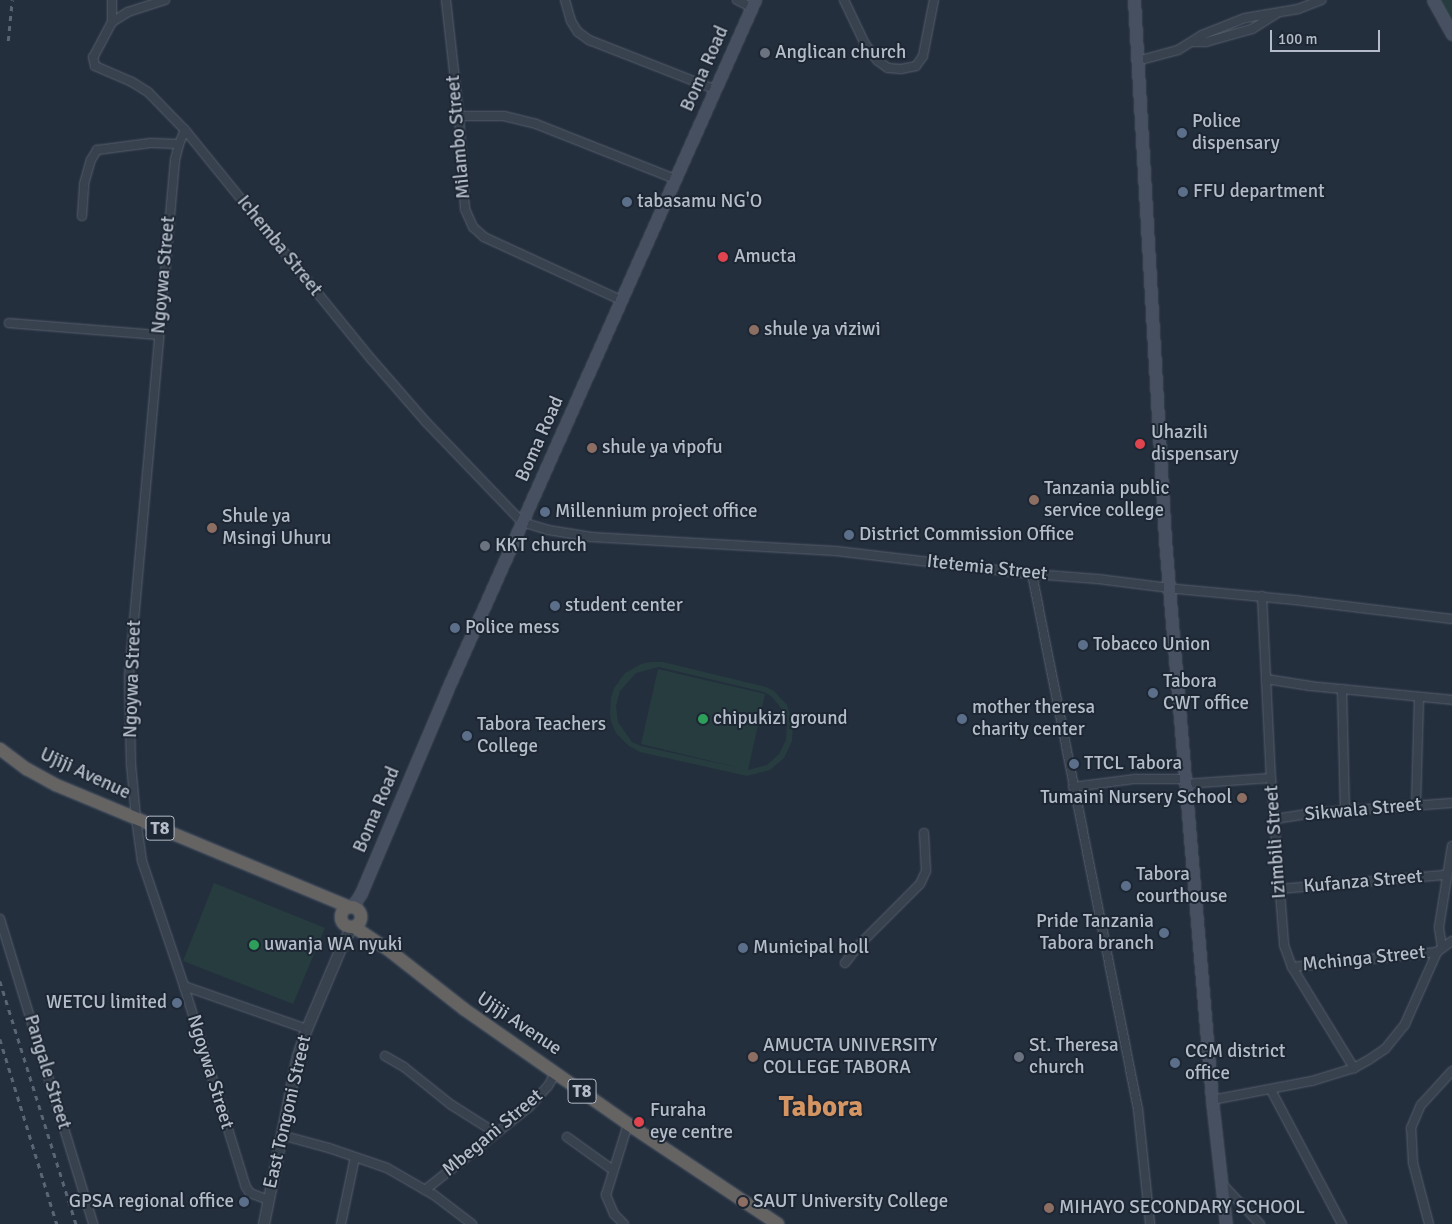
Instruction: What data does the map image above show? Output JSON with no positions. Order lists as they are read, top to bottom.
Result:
{
  "streets": {
    "highway": ["Ujiji Avenue", "T8"],
    "main road": ["Boma Road"],
    "street": [
      "Milambo Street",
      "Ichemba Street",
      "Ngoywa Street",
      "Itetemia Street",
      "Sikwala Street",
      "Izimbili Street",
      "Kufanza Street",
      "Mchinga Street",
      "Pangale Street",
      "East Tongoni Street",
      "Mbegani Street"
    ]
  },
  "crossings": [
    ["Boma Road", "Milambo Street"],
    ["Boma Road", "Ichemba Street"],
    ["Boma Road", "Itetemia Street"],
    ["Boma Road", "Ujiji Avenue"],
    ["Boma Road", "East Tongoni Street"],
    ["Ichemba Street", "Ngoywa Street"],
    ["Ichemba Street", "Itetemia Street"],
    ["Ngoywa Street", "Ujiji Avenue"],
    ["Ngoywa Street", "East Tongoni Street"],
    ["Itetemia Street", "Izimbili Street"],
    ["Ujiji Avenue", "East Tongoni Street"],
    ["Ujiji Avenue", "Mbegani Street"],
    ["Sikwala Street", "Izimbili Street"],
    ["Izimbili Street", "Kufanza Street"],
    ["Izimbili Street", "Mchinga Street"]
  ],
  "districts": ["Tabora"],
  "places": [
    "Anglican church",
    "Police dispensary",
    "FFU department",
    "tabasamu NG'O",
    "Amucta",
    "shule ya viziwi",
    "Uhazili dispensary",
    "shule ya vipofu",
    "Tanzania public service college",
    "Millennium project office",
    "Shule ya Msingi Uhuru",
    "District Commission Office",
    "KKT church",
    "student center",
    "Police mess",
    "Tobacco Union",
    "Tabora CWT office",
    "chipukizi ground",
    "mother theresa charity center",
    "Tabora Teachers College",
    "TTCL Tabora",
    "Tumaini Nursery School",
    "Tabora courthouse",
    "Pride Tanzania Tabora branch",
    "uwanja WA nyuki",
    "Municipal holl",
    "WETCU limited",
    "AMUCTA UNIVERSITY COLLEGE TABORA",
    "St. Theresa church",
    "CCM district office",
    "Furaha eye centre",
    "GPSA regional office",
    "SAUT University College",
    "MIHAYO SECONDARY SCHOOL"
  ],
  "scale_bar": "100 m"
}
